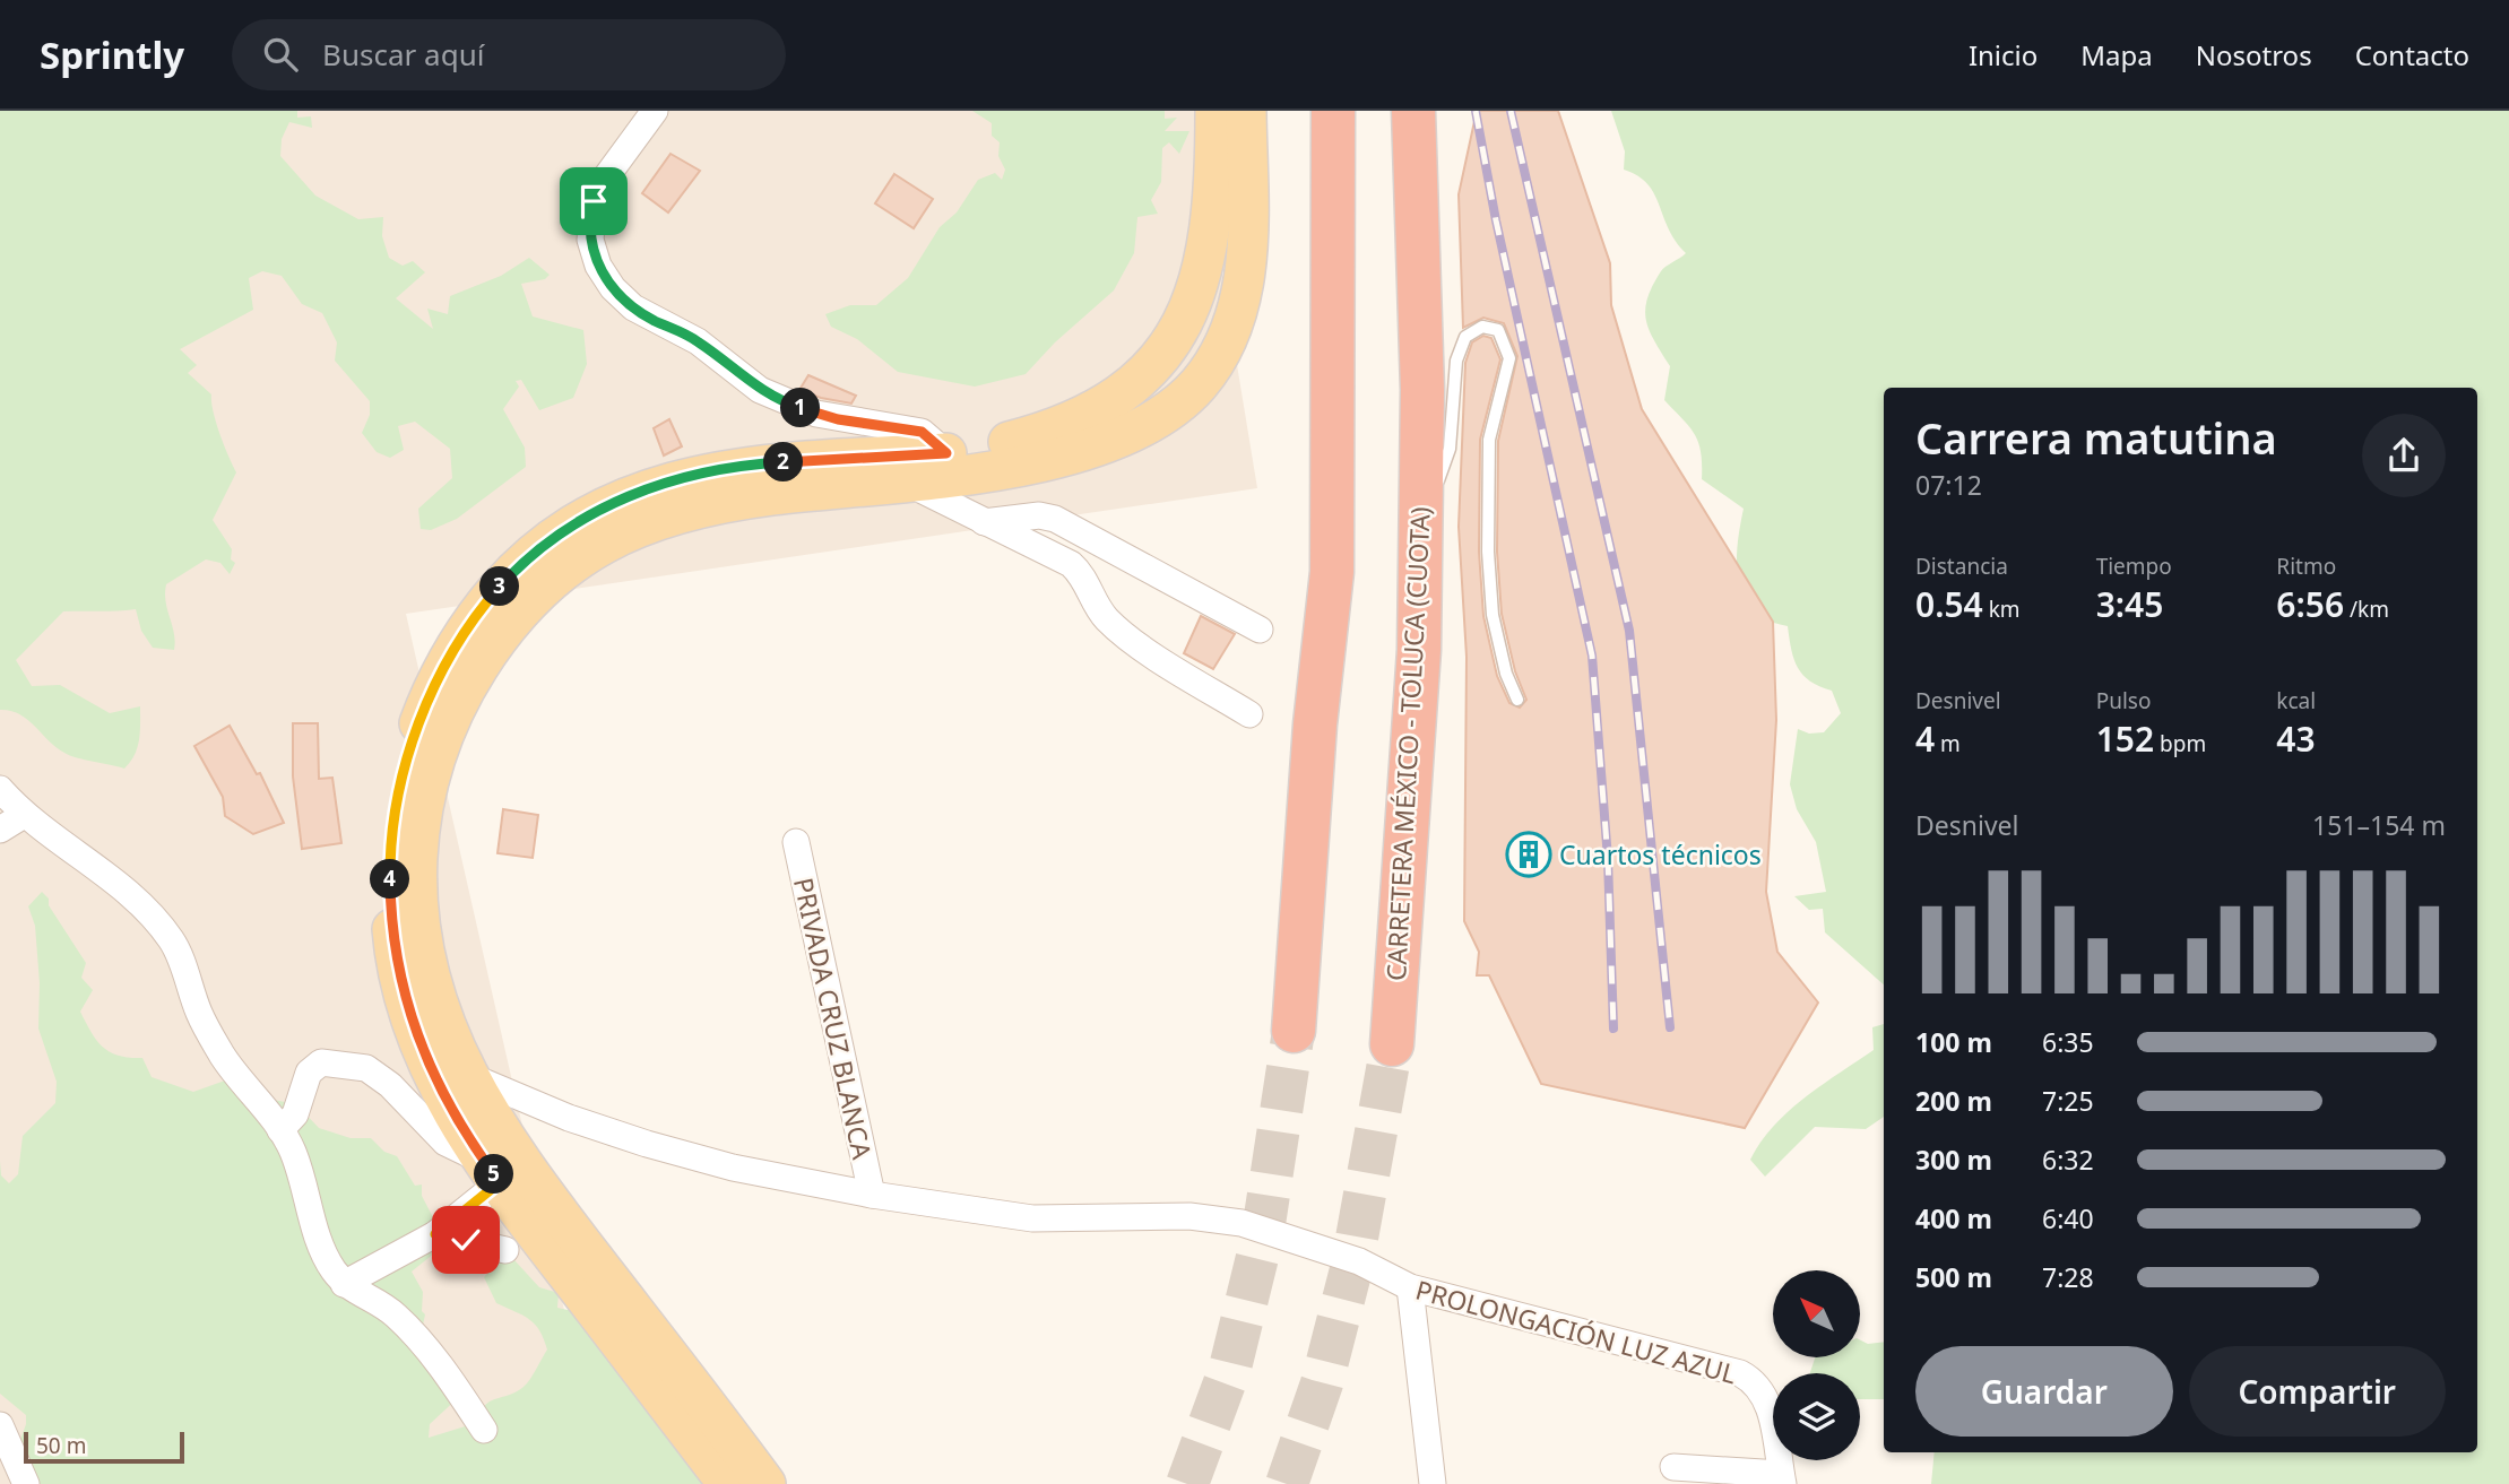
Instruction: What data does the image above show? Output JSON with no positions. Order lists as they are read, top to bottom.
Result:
{
  "streets": {
    "highway": ["CARRETERA MÉXICO - TOLUCA (CUOTA)"],
    "street": ["PRIVADA CRUZ BLANCA", "PROLONGACIÓN LUZ AZUL"]
  },
  "crossings": [
    ["PRIVADA CRUZ BLANCA", "PROLONGACIÓN LUZ AZUL"]
  ],
  "places": {
    "building": ["Cuartos técnicos"]
  },
  "scale_bar": "50 m",
  "north": "top left",
  "page": {
    "header": "Sprintly",
    "search": "Buscar aquí",
    "nav": [
      "Inicio",
      "Mapa",
      "Nosotros",
      "Contacto"
    ],
    "pins": [
      "1",
      "2",
      "3",
      "4",
      "5"
    ],
    "heading": ["Carrera matutina", "07:12"],
    "stats": [
      ["Distancia", "0.54 km"],
      ["Tiempo", "3:45"],
      ["Ritmo", "6:56 /km"],
      ["Desnivel", "4 m"],
      ["Pulso", "152 bpm"],
      ["kcal", "43"]
    ],
    "chart": ["Desnivel", "151–154 m"],
    "list": [
      {
        "name": "100 m",
        "note": "6:35"
      },
      {
        "name": "200 m",
        "note": "7:25"
      },
      {
        "name": "300 m",
        "note": "6:32"
      },
      {
        "name": "400 m",
        "note": "6:40"
      },
      {
        "name": "500 m",
        "note": "7:28"
      }
    ],
    "buttons": ["Guardar", "Compartir"],
    "scale": "50 m"
  }
}
